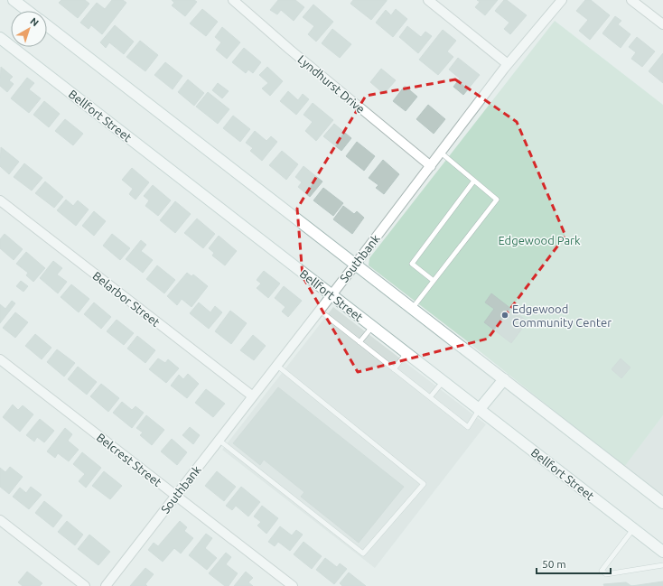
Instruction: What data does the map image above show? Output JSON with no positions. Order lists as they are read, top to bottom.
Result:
{
  "streets": {
    "main road": ["Bellfort Street"],
    "street": [
      "Lyndhurst Drive",
      "Southbank",
      "Belarbor Street",
      "Belcrest Street"
    ]
  },
  "crossings": [
    ["Lyndhurst Drive", "Southbank"],
    ["Bellfort Street", "Southbank"],
    ["Southbank", "Belarbor Street"],
    ["Southbank", "Belcrest Street"]
  ],
  "parks": ["Edgewood Park"],
  "places": ["Edgewood Community Center"],
  "scale_bar": "50 m",
  "north": "top right"
}
